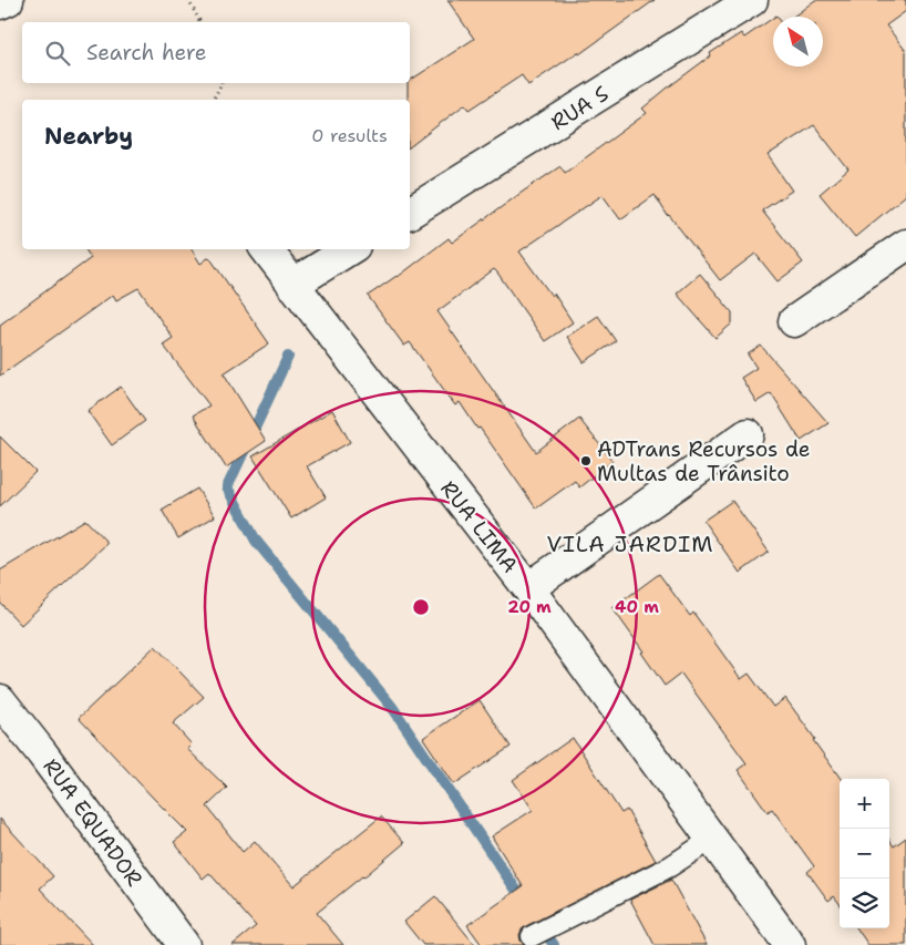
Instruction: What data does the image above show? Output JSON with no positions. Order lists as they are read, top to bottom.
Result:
{
  "streets": {
    "street": ["RUA S", "RUA LIMA", "RUA EQUADOR"]
  },
  "districts": ["VILA JARDIM"],
  "places": ["ADTrans Recursos de Multas de Trânsito"],
  "north": "top left",
  "page": {
    "search": "Search here",
    "heading": ["Nearby", "0 results"],
    "map_buttons": ["+", "−"]
  },
  "rings": ["20 m", "40 m"]
}
